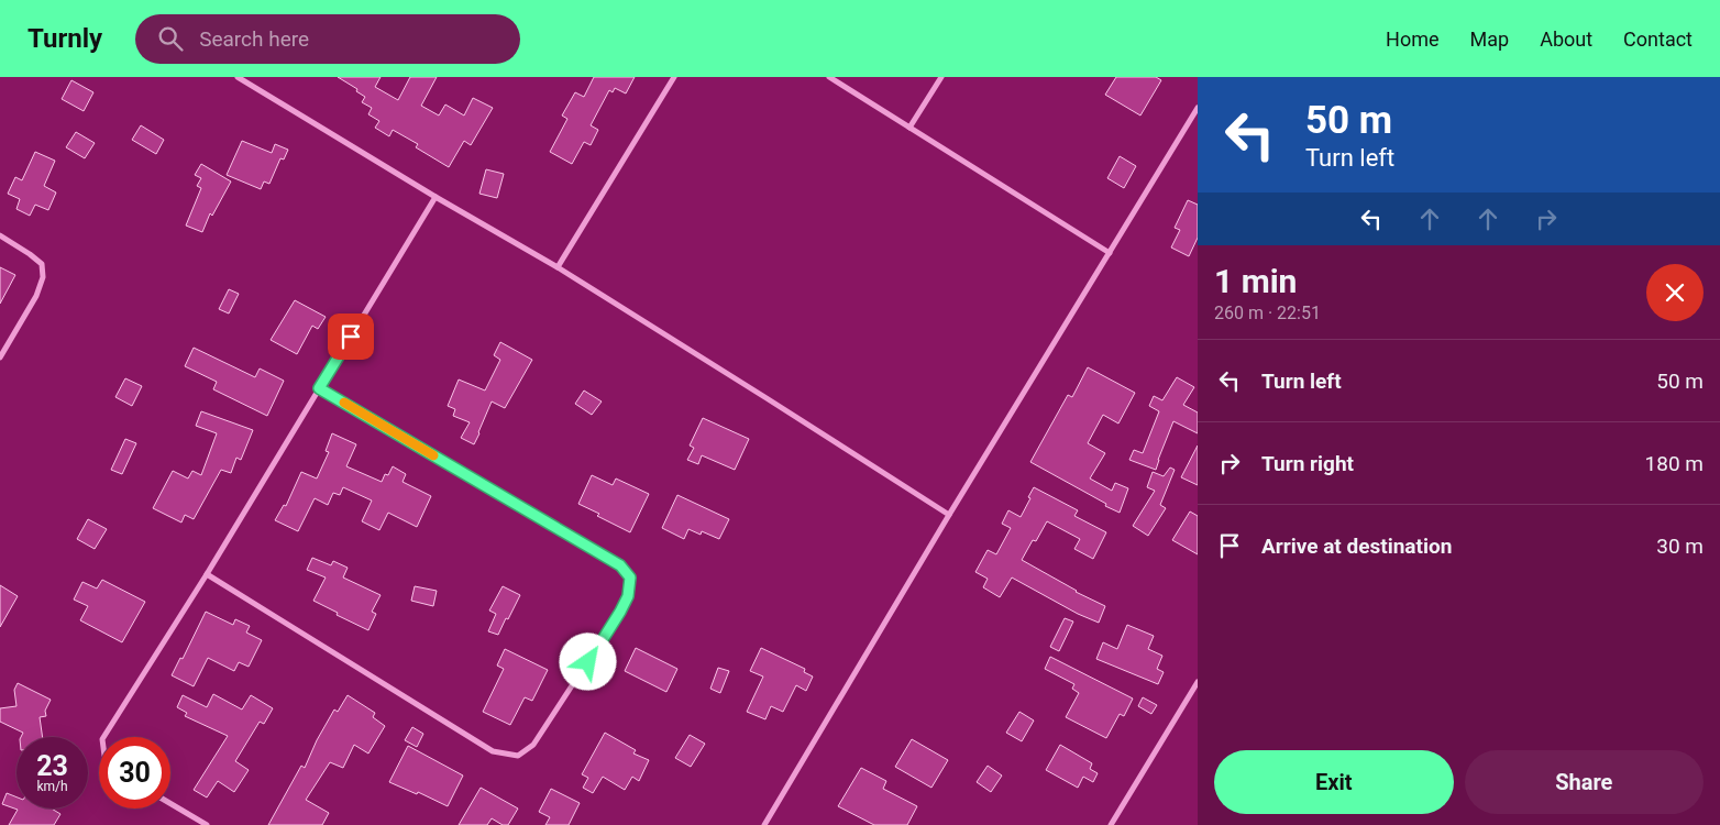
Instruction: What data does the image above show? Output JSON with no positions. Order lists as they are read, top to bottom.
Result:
{
  "page": {
    "header": "Turnly",
    "search": "Search here",
    "nav": [
      "Home",
      "Map",
      "About",
      "Contact"
    ],
    "turn": ["50 m", "Turn left"],
    "heading": ["1 min", "260 m · 22:51"],
    "list": [
      {
        "name": "Turn left",
        "value": "50 m"
      },
      {
        "name": "Turn right",
        "value": "180 m"
      },
      {
        "name": "Arrive at destination",
        "value": "30 m"
      }
    ],
    "speed": "23 km/h",
    "limit": "30",
    "buttons": ["Exit", "Share"]
  }
}
